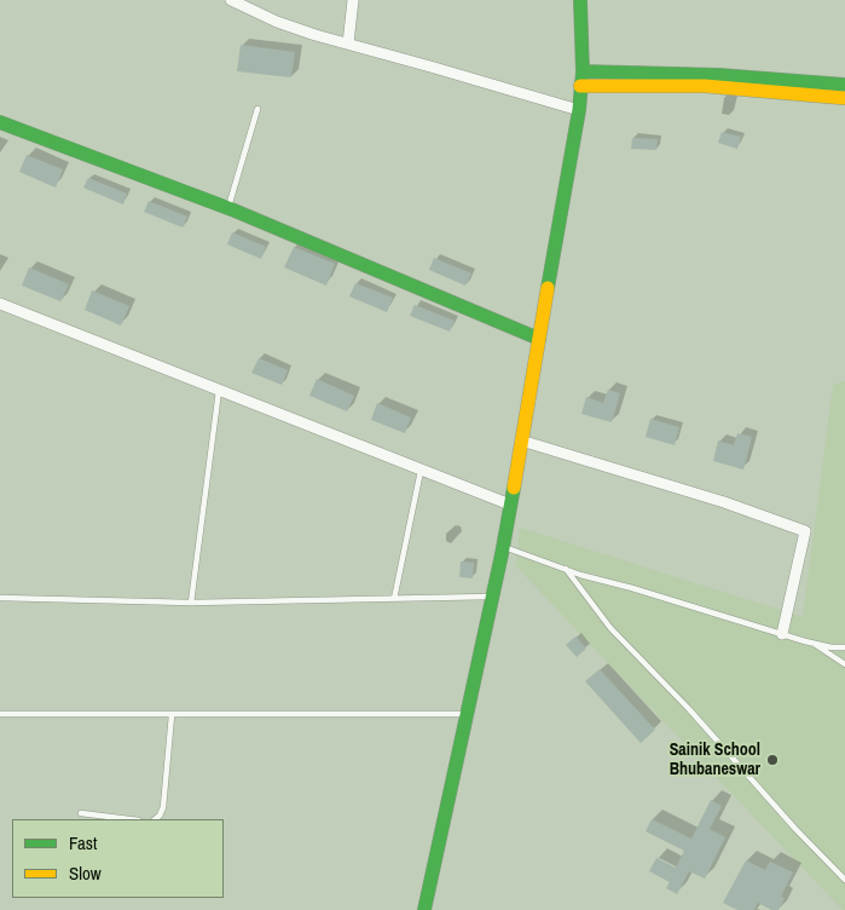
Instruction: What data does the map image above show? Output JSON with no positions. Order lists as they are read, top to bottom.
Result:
{
  "places": ["Sainik School Bhubaneswar"],
  "legend": ["Fast", "Slow"]
}
